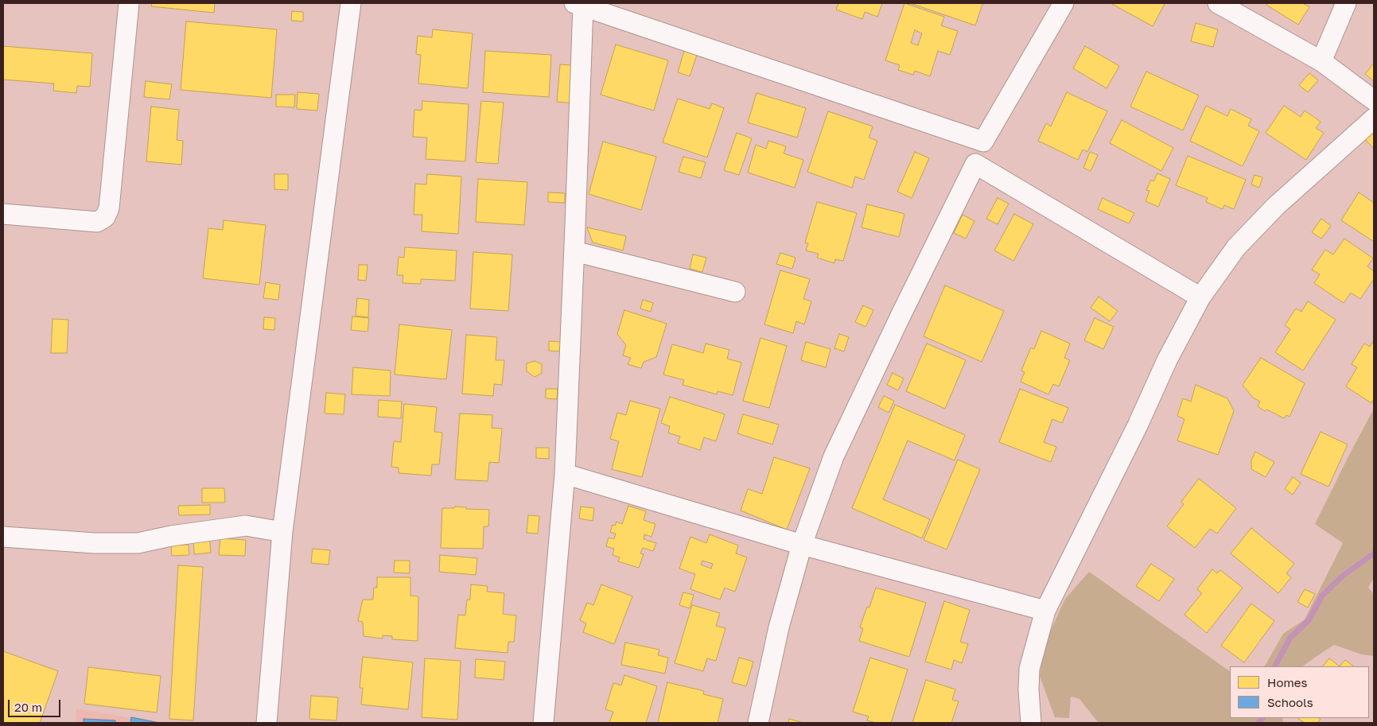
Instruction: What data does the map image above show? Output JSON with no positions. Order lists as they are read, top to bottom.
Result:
{
  "legend": ["Homes", "Schools"],
  "scale_bar": "20 m"
}
